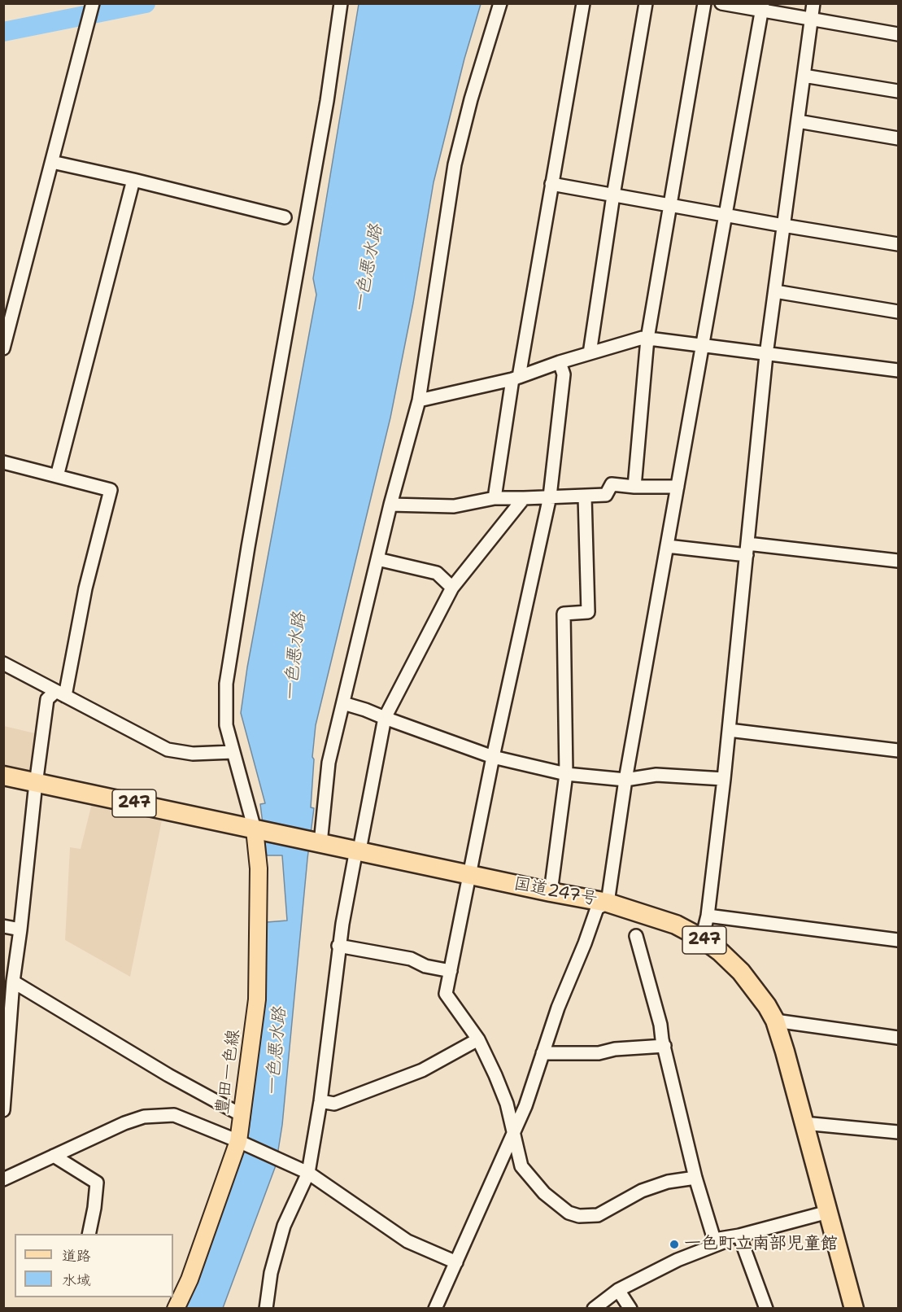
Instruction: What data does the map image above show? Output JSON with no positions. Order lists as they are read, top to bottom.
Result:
{
  "streets": {
    "highway": ["247", "国道247号"],
    "main road": ["豊田一色線"]
  },
  "crossings": [
    ["国道247号", "豊田一色線"]
  ],
  "water": ["一色悪水路"],
  "places": ["一色町立南部児童館"],
  "legend": ["道路", "水域"]
}
